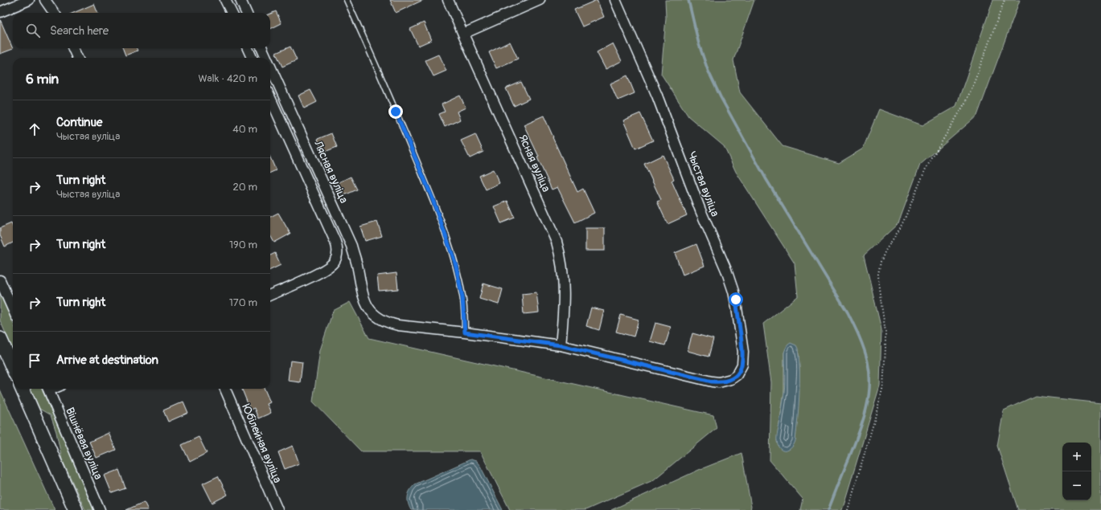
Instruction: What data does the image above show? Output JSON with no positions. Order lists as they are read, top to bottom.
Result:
{
  "streets": {
    "street": [
      "Ясная вуліца",
      "Лясная вуліца",
      "Чыстая вуліца",
      "Вішнёвая вуліца",
      "Юбілейная вуліца"
    ]
  },
  "crossings": [
    ["Ясная вуліца", "Чыстая вуліца"]
  ],
  "page": {
    "search": "Search here",
    "heading": ["6 min", "Walk · 420 m"],
    "list": [
      ["Continue", "Чыстая вуліца", "40 m"],
      ["Turn right", "Чыстая вуліца", "20 m"],
      ["Turn right", "190 m"],
      ["Turn right", "170 m"],
      "Arrive at destination"
    ],
    "map_buttons": ["+", "−"]
  }
}
